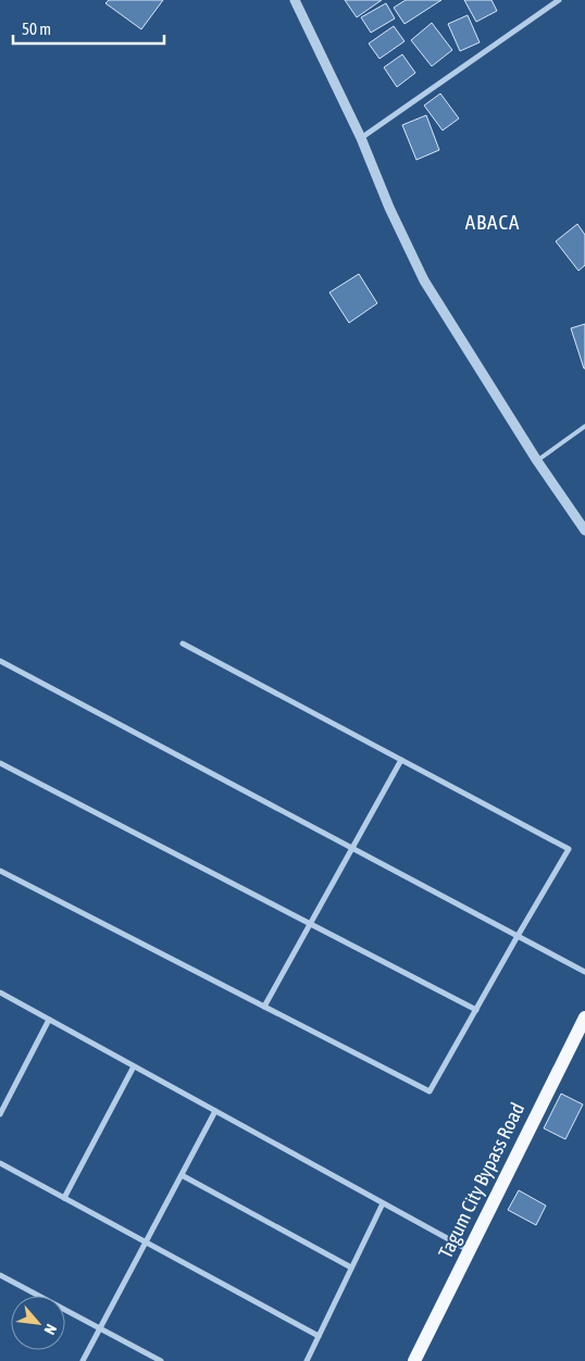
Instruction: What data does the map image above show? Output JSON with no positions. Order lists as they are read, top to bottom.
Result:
{
  "streets": {
    "main road": ["Tagum City Bypass Road"]
  },
  "districts": ["ABACA"],
  "scale_bar": "50 m",
  "north": "bottom right"
}
